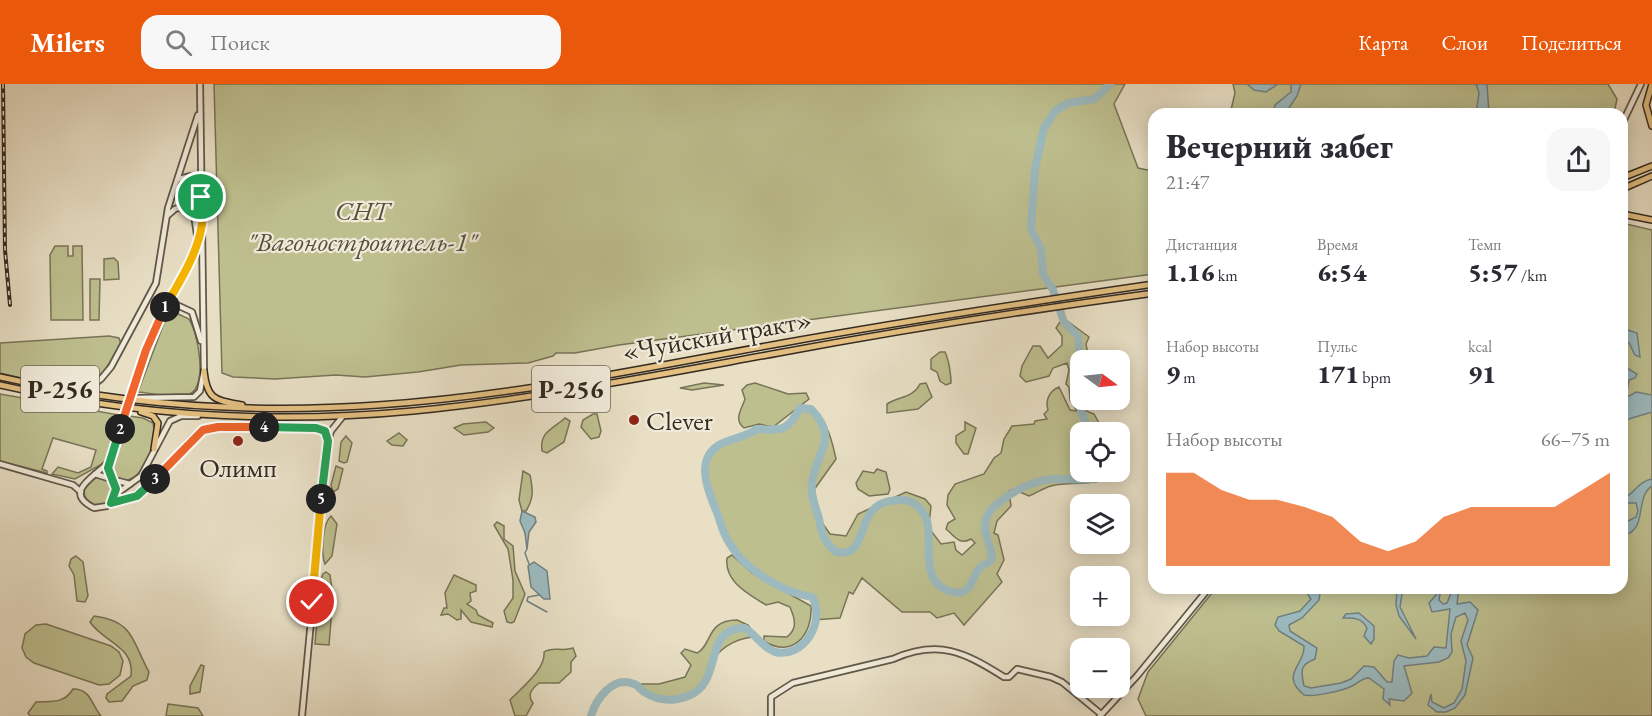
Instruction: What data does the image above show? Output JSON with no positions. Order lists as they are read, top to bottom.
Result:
{
  "streets": {
    "highway": ["«Чуйский тракт»", "Р-256"]
  },
  "parks": ["СНТ \"Вагоностроитель-1\""],
  "places": ["Clever", "Олимп"],
  "north": "right",
  "page": {
    "header": "Milers",
    "search": "Поиск",
    "nav": ["Карта", "Слои", "Поделиться"],
    "heading": ["Вечерний забег", "21:47"],
    "stats": [
      ["Дистанция", "1.16 km"],
      ["Время", "6:54"],
      ["Темп", "5:57 /km"],
      ["Набор высоты", "9 m"],
      ["Пульс", "171 bpm"],
      ["kcal", "91"]
    ],
    "pins": [
      "1",
      "4",
      "2",
      "3",
      "5"
    ],
    "map_buttons": ["+", "−"],
    "chart": ["Набор высоты", "66–75 m"]
  }
}
